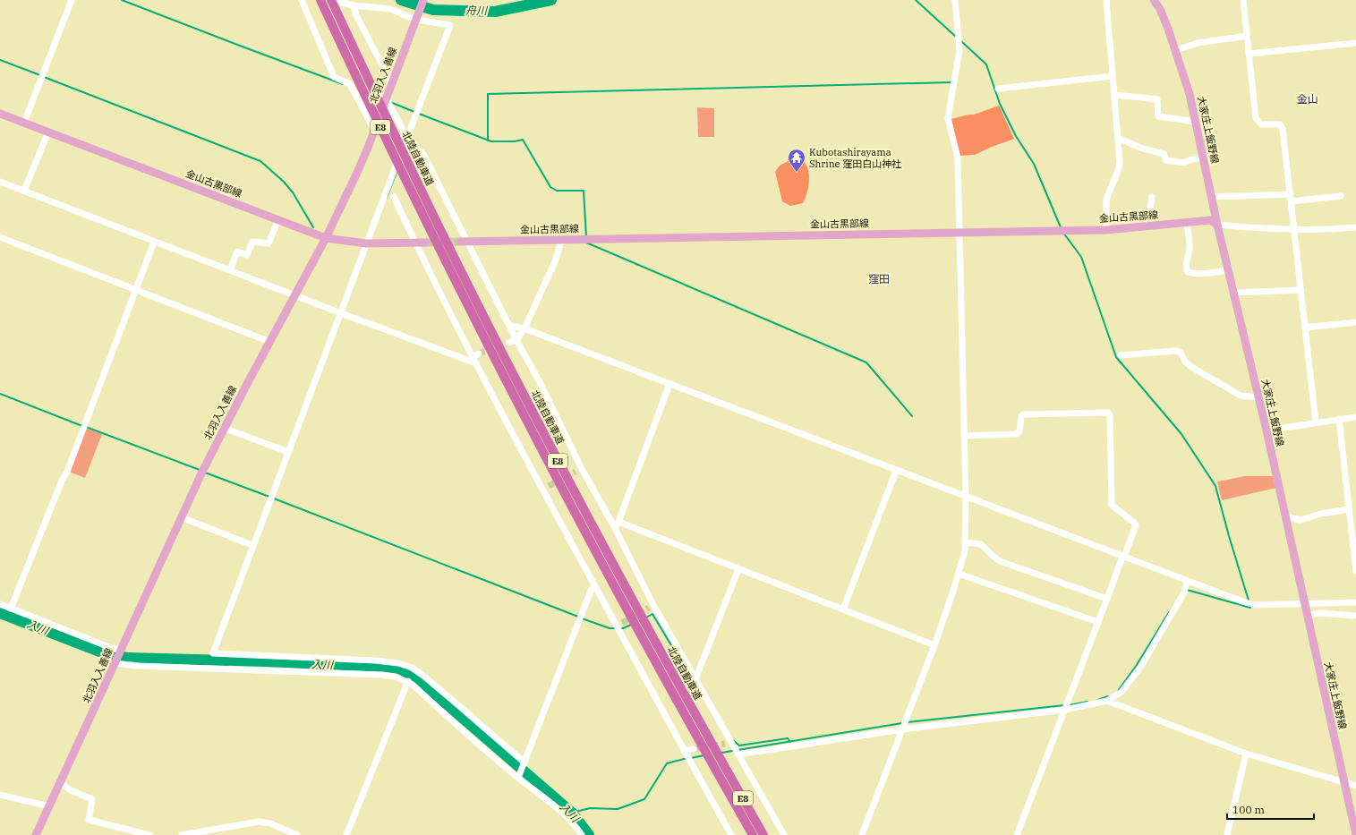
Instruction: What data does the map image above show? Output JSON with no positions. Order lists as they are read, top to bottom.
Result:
{
  "streets": {
    "highway": ["E8", "北陸自動車道"],
    "main road": ["北羽入入善線", "大家庄上飯野線", "金山古黒部線"]
  },
  "crossings": [
    ["北羽入入善線", "金山古黒部線"],
    ["大家庄上飯野線", "金山古黒部線"]
  ],
  "districts": ["金山", "窪田"],
  "water": ["舟川", "入川"],
  "places": {
    "temple": ["Kubotashirayama Shrine 窪田白山神社"]
  },
  "scale_bar": "100 m"
}
